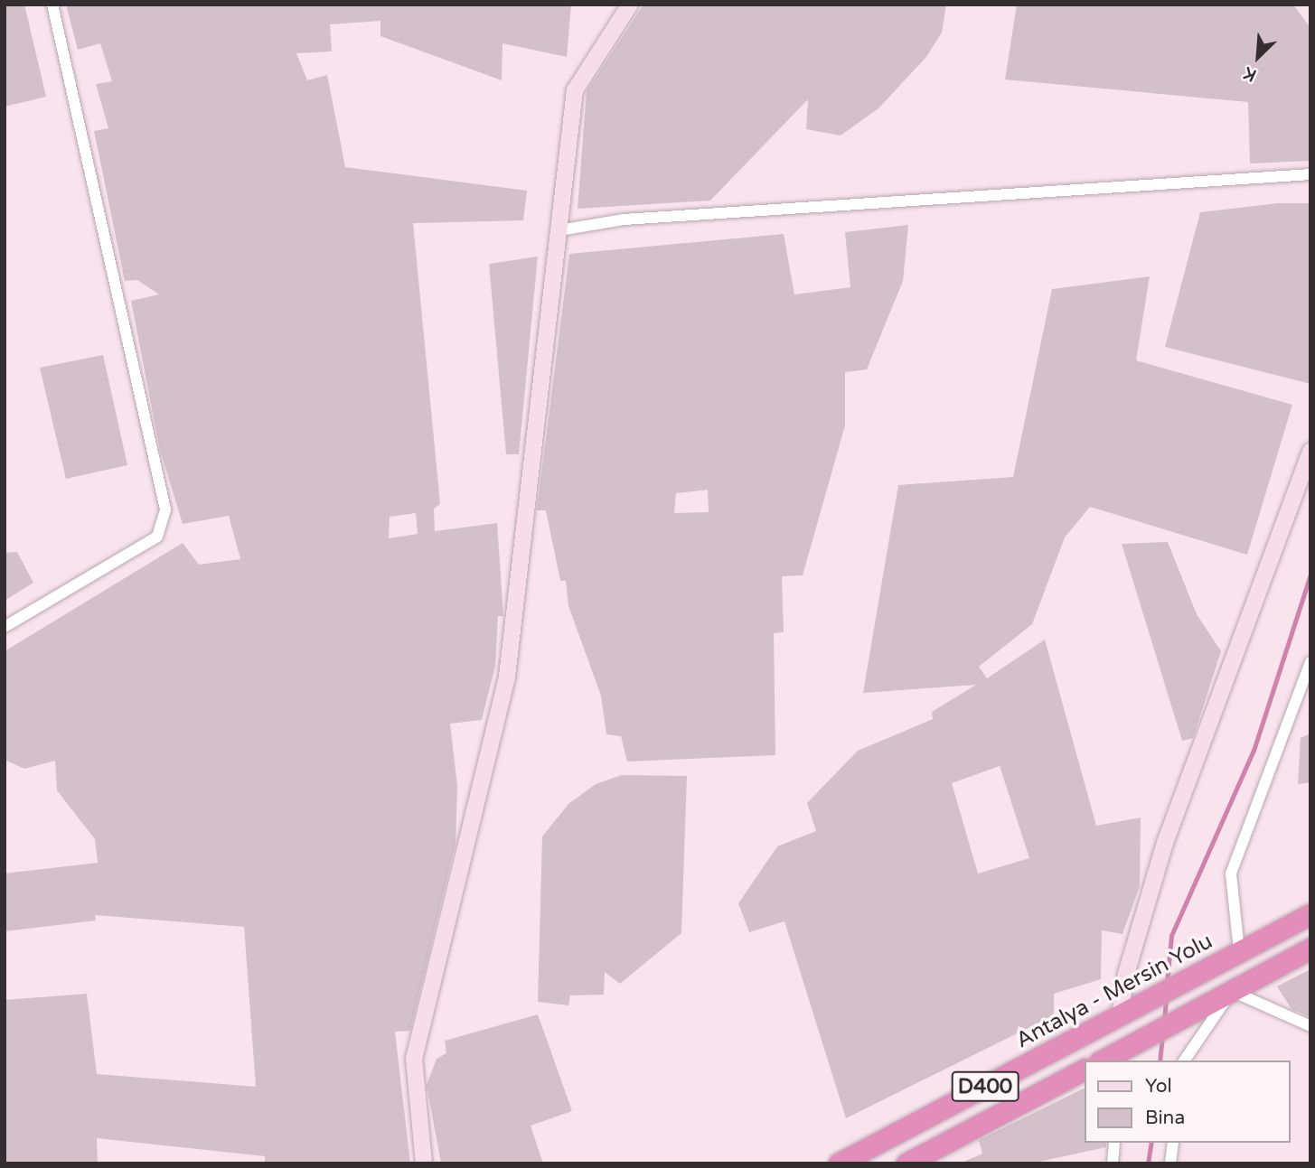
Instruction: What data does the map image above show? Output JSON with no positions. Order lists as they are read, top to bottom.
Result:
{
  "streets": {
    "highway": ["Antalya - Mersin Yolu", "D400"]
  },
  "legend": ["Yol", "Bina"],
  "north": "bottom left"
}
